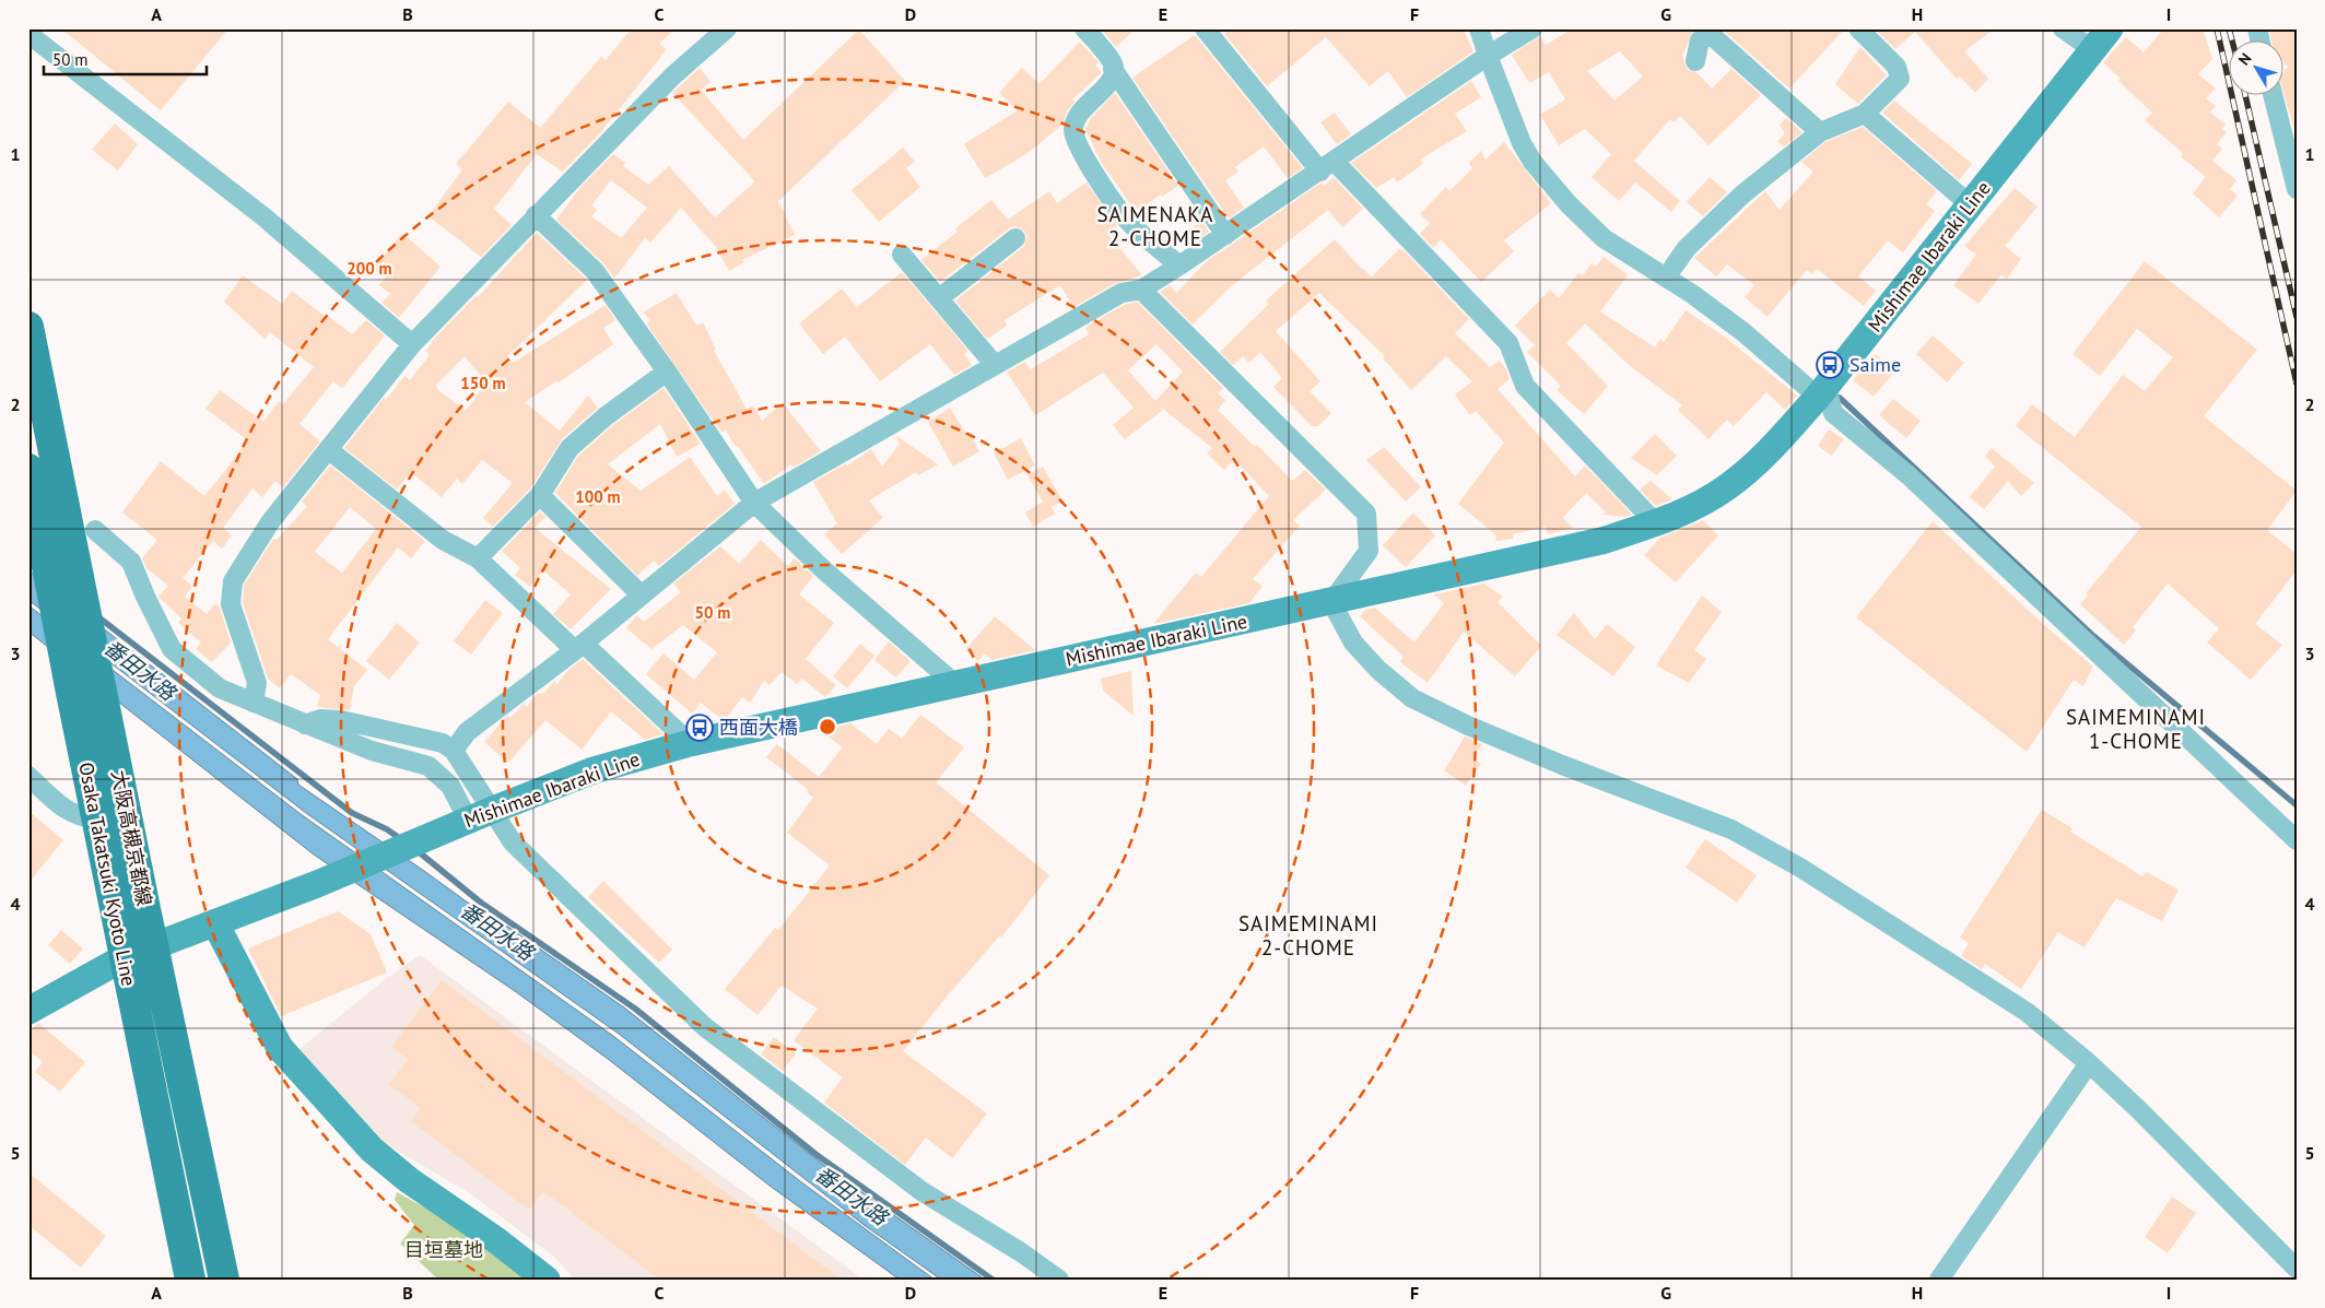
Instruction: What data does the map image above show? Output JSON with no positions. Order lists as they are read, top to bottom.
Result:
{
  "streets": {
    "main road": ["Mishimae Ibaraki Line", "大阪高槻京都線", "Osaka Takatsuki Kyoto Line"]
  },
  "crossings": [
    ["Mishimae Ibaraki Line", "大阪高槻京都線"],
    ["Mishimae Ibaraki Line", "Osaka Takatsuki Kyoto Line"],
    ["大阪高槻京都線", "Osaka Takatsuki Kyoto Line"]
  ],
  "districts": ["SAIMENAKA 2-CHOME", "SAIMEMINAMI 1-CHOME", "SAIMEMINAMI 2-CHOME"],
  "water": ["番田水路"],
  "parks": ["目垣墓地"],
  "places": {
    "bus stop": ["Saime", "西面大橋"]
  },
  "scale_bar": "50 m",
  "north": "top left",
  "grid": {
    "columns": [
      "A",
      "B",
      "C",
      "D",
      "E",
      "F",
      "G",
      "H",
      "I"
    ],
    "rows": [
      "1",
      "2",
      "3",
      "4",
      "5"
    ]
  },
  "rings": [
    "200 m",
    "150 m",
    "100 m",
    "50 m"
  ]
}
